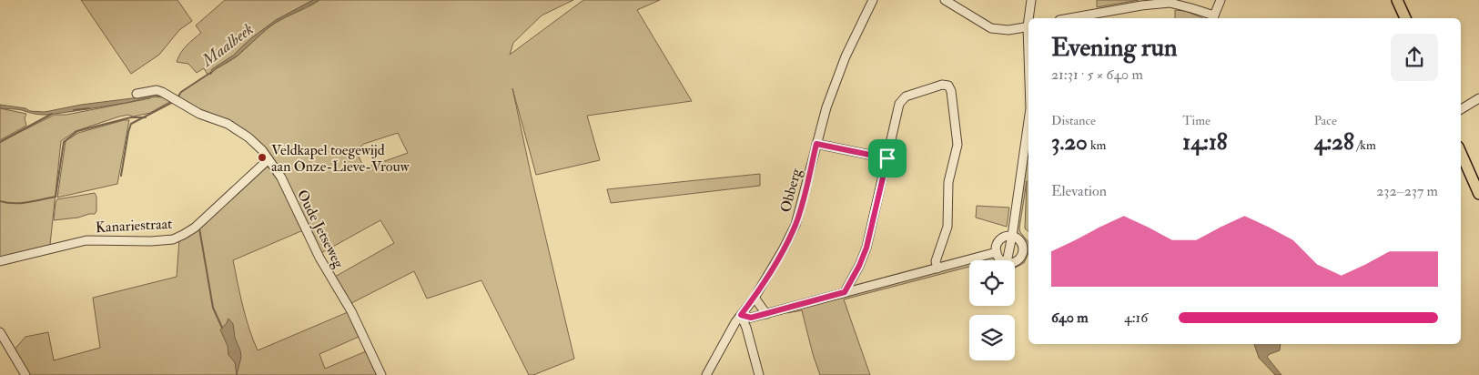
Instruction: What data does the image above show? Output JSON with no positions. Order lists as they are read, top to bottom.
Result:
{
  "streets": {
    "street": ["Obberg", "Kanariestraat", "Oude Jetseweg"]
  },
  "crossings": [
    ["Kanariestraat", "Oude Jetseweg"]
  ],
  "water": ["Maalbeek"],
  "places": ["Veldkapel toegewijd aan Onze-Lieve-Vrouw"],
  "page": {
    "heading": ["Evening run", "21:31 · 5 × 640 m"],
    "stats": [
      ["Distance", "3.20 km"],
      ["Time", "14:18"],
      ["Pace", "4:28 /km"]
    ],
    "chart": ["Elevation", "232–237 m"],
    "list": [
      {
        "name": "640 m",
        "note": "4:16"
      }
    ]
  }
}
